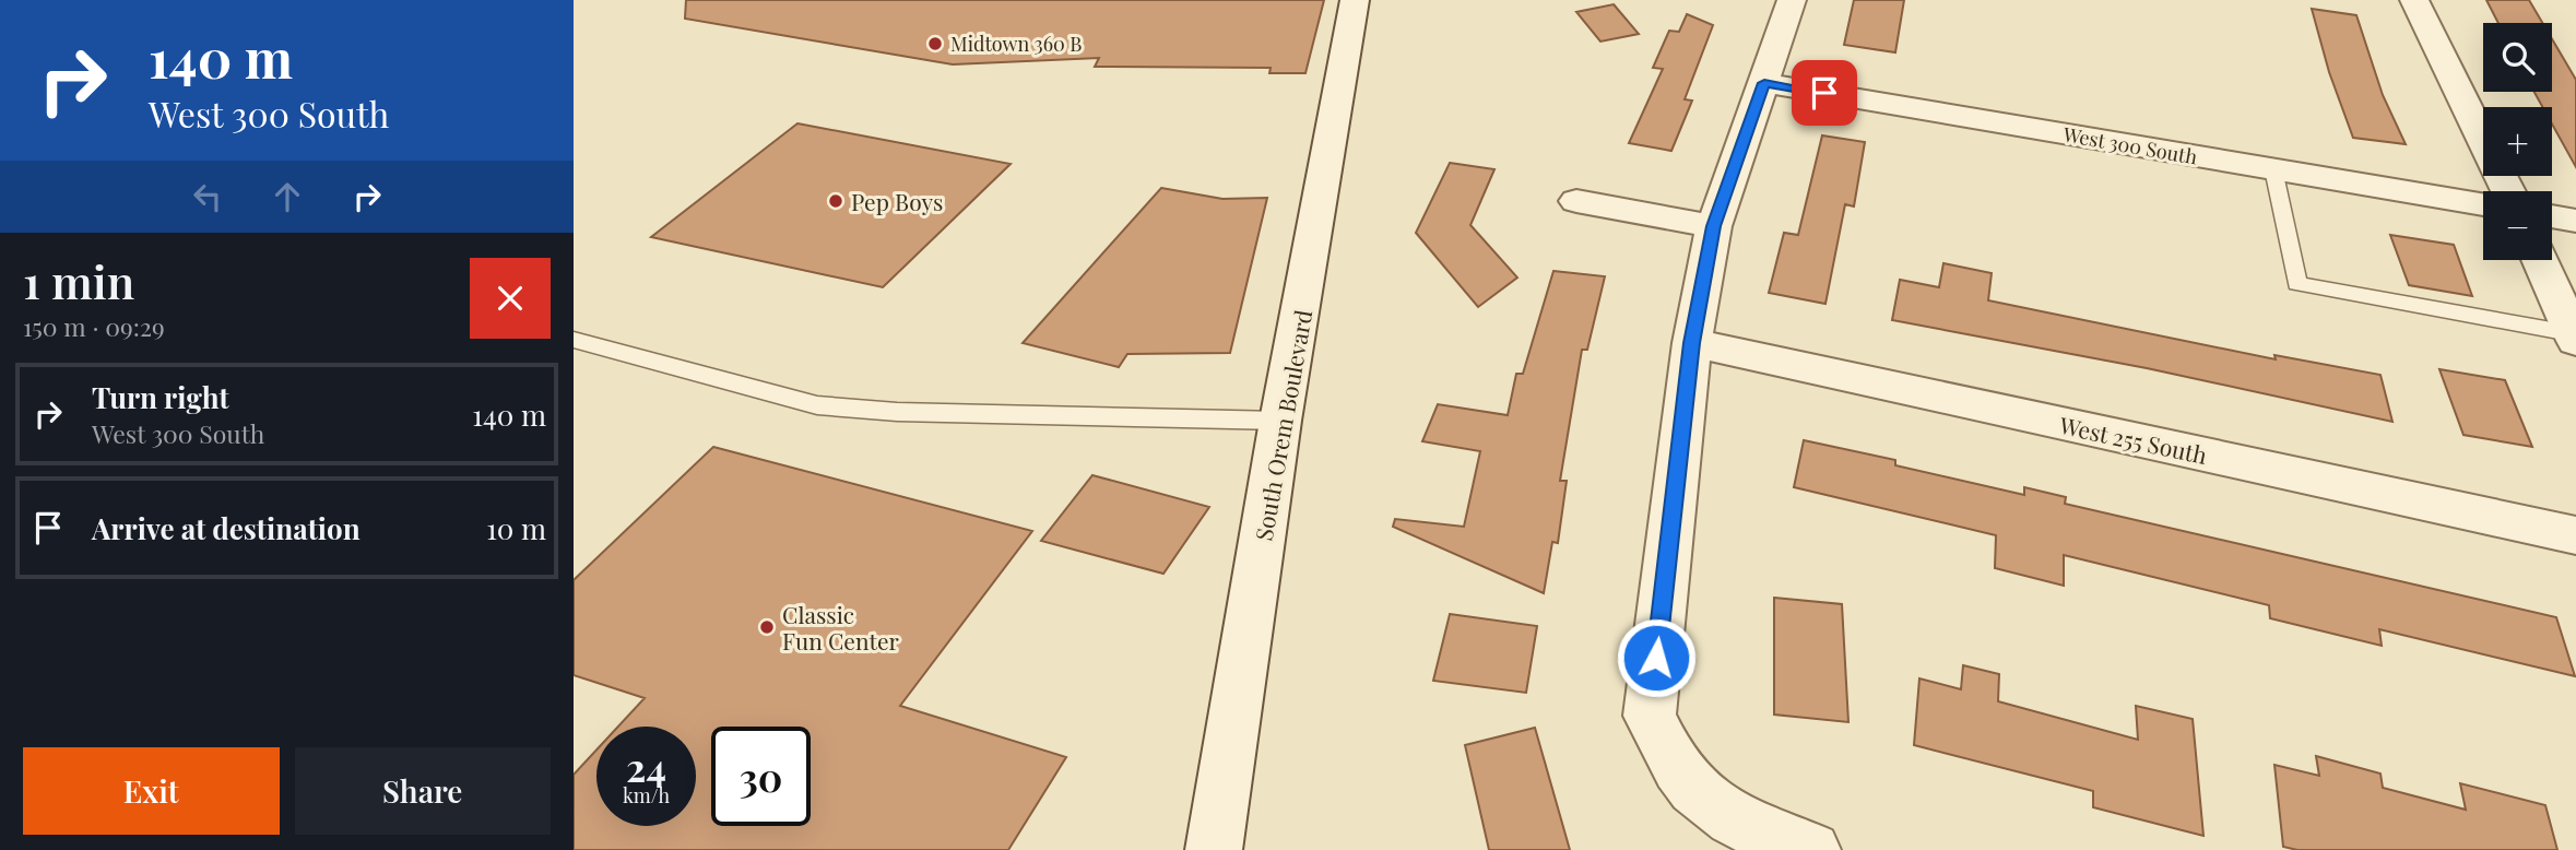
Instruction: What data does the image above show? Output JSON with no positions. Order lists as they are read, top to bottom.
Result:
{
  "streets": {
    "street": ["West 300 South", "South Orem Boulevard", "West 255 South"]
  },
  "places": ["Midtown 360 B", "Pep Boys", "Classic Fun Center"],
  "page": {
    "turn": ["140 m", "West 300 South"],
    "map_buttons": ["+", "−"],
    "heading": ["1 min", "150 m · 09:29"],
    "list": [
      {
        "name": "Turn right",
        "note": "West 300 South",
        "value": "140 m"
      },
      {
        "name": "Arrive at destination",
        "value": "10 m"
      }
    ],
    "speed": "24 km/h",
    "limit": "30",
    "buttons": ["Exit", "Share"]
  }
}
